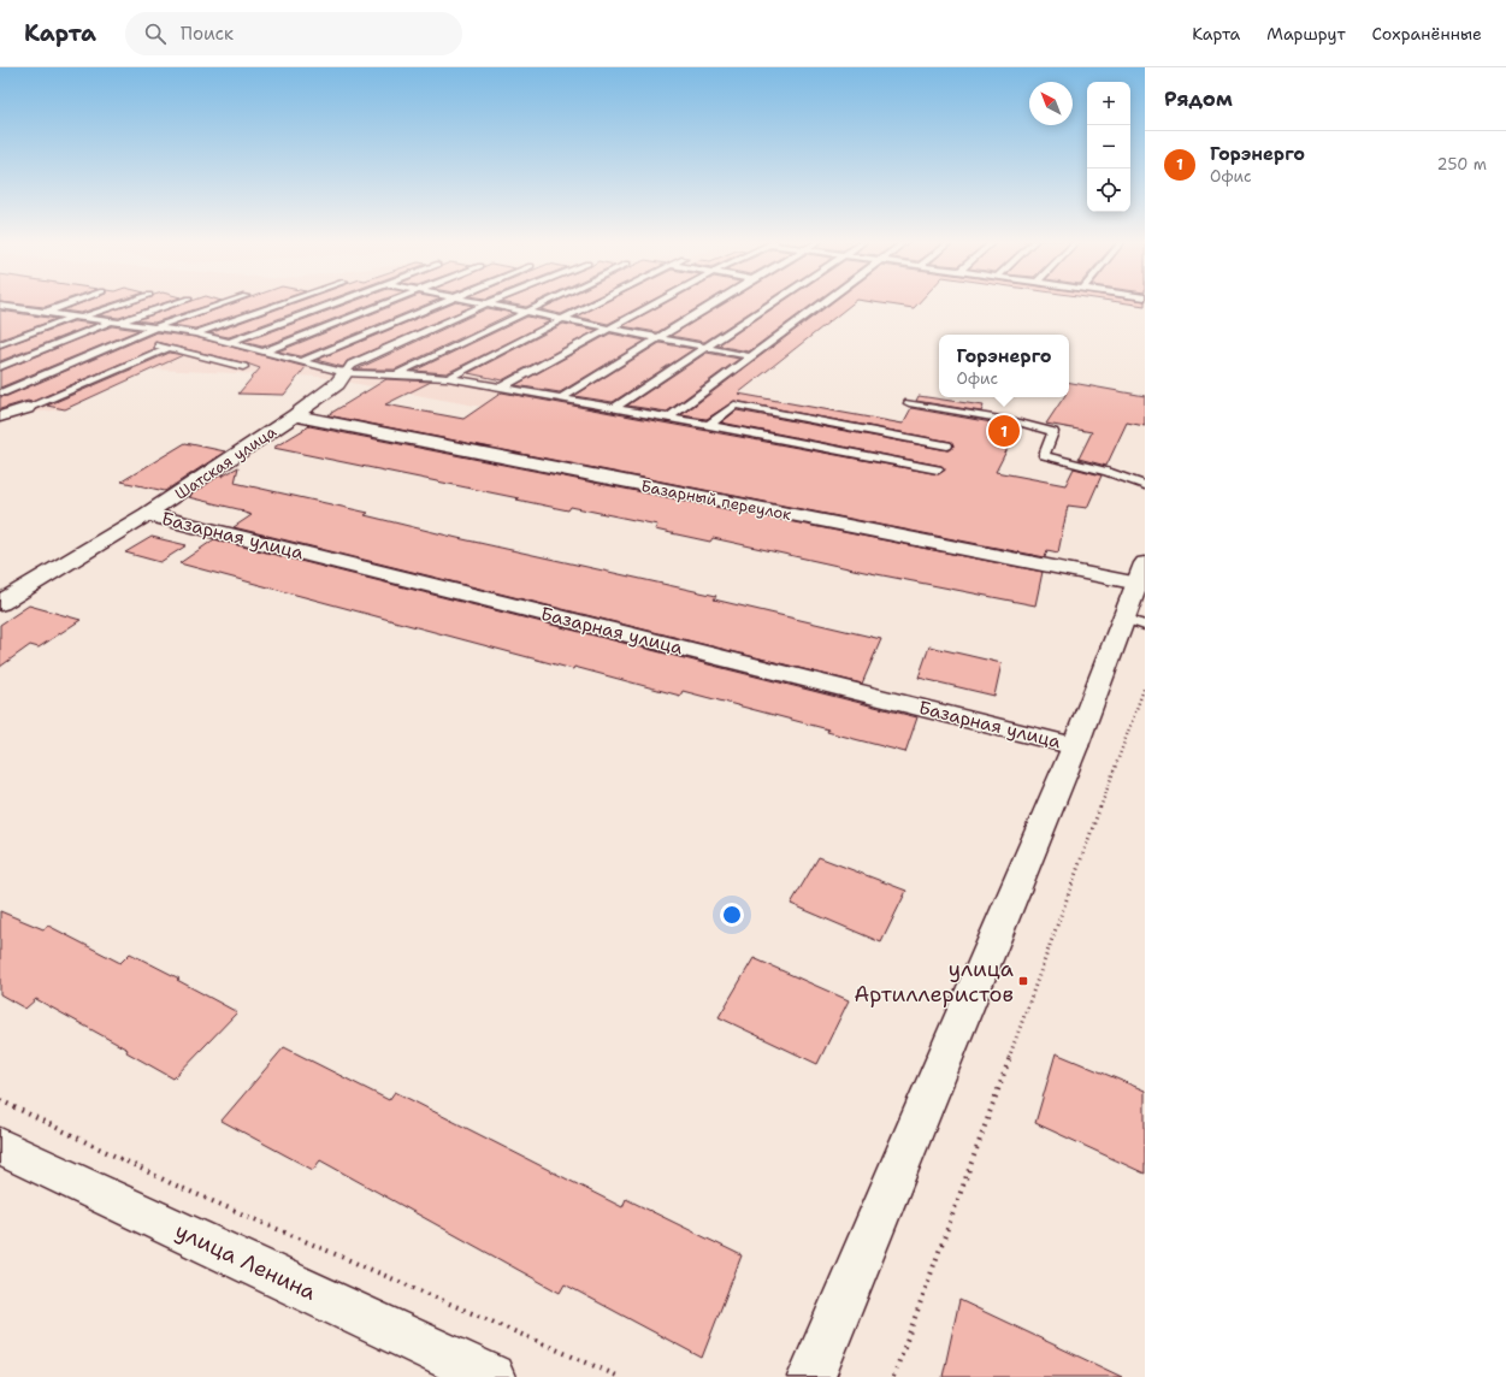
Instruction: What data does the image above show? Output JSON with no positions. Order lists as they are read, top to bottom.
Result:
{
  "streets": {
    "street": [
      "Шатская улица",
      "Базарный переулок",
      "Базарная улица",
      "улица Ленина"
    ]
  },
  "crossings": [
    ["Шатская улица", "Базарный переулок"],
    ["Шатская улица", "Базарная улица"]
  ],
  "places": {
    "transit": ["улица Артиллеристов"]
  },
  "north": "top left",
  "page": {
    "header": "Карта",
    "search": "Поиск",
    "nav": ["Карта", "Маршрут", "Сохранённые"],
    "heading": "Рядом",
    "map_buttons": ["+", "−"],
    "list": [
      {
        "mark": "1",
        "name": "Горэнерго",
        "note": "Офис",
        "value": "250 m"
      }
    ],
    "popup": ["Горэнерго", "Офис"],
    "pins": "1"
  }
}
